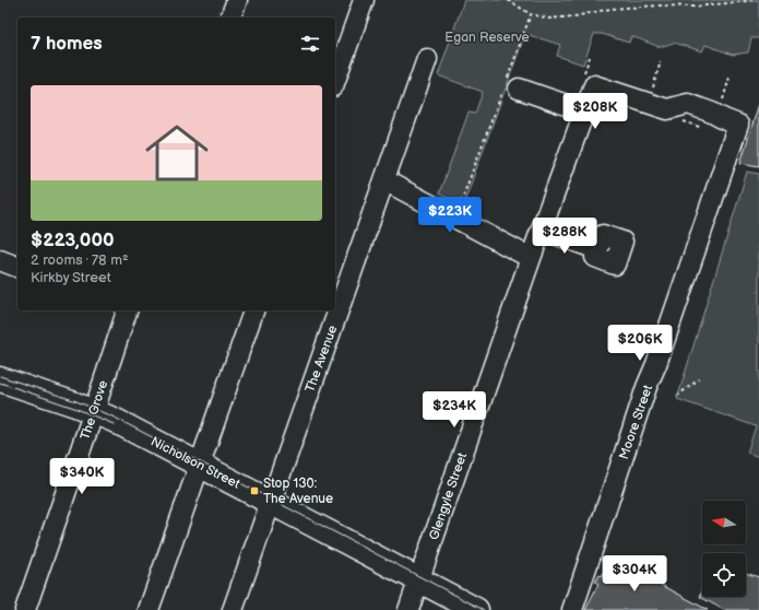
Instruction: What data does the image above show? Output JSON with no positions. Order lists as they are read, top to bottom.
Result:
{
  "streets": {
    "main road": ["Nicholson Street"],
    "street": [
      "The Avenue",
      "The Grove",
      "Moore Street",
      "Glengyle Street"
    ]
  },
  "crossings": [
    ["The Avenue", "Nicholson Street"],
    ["The Grove", "Nicholson Street"],
    ["Moore Street", "Glengyle Street"],
    ["Nicholson Street", "Glengyle Street"]
  ],
  "parks": ["Egan Reserve"],
  "places": {
    "transit": ["Stop 130: The Avenue"]
  },
  "north": "left",
  "page": {
    "heading": "7 homes",
    "list": [
      {
        "name": "$223,000",
        "note": "2 rooms · 78 m² · Kirkby Street"
      }
    ],
    "price": [
      "$208K",
      "$223K",
      "$288K",
      "$206K",
      "$234K",
      "$340K",
      "$304K"
    ]
  }
}
